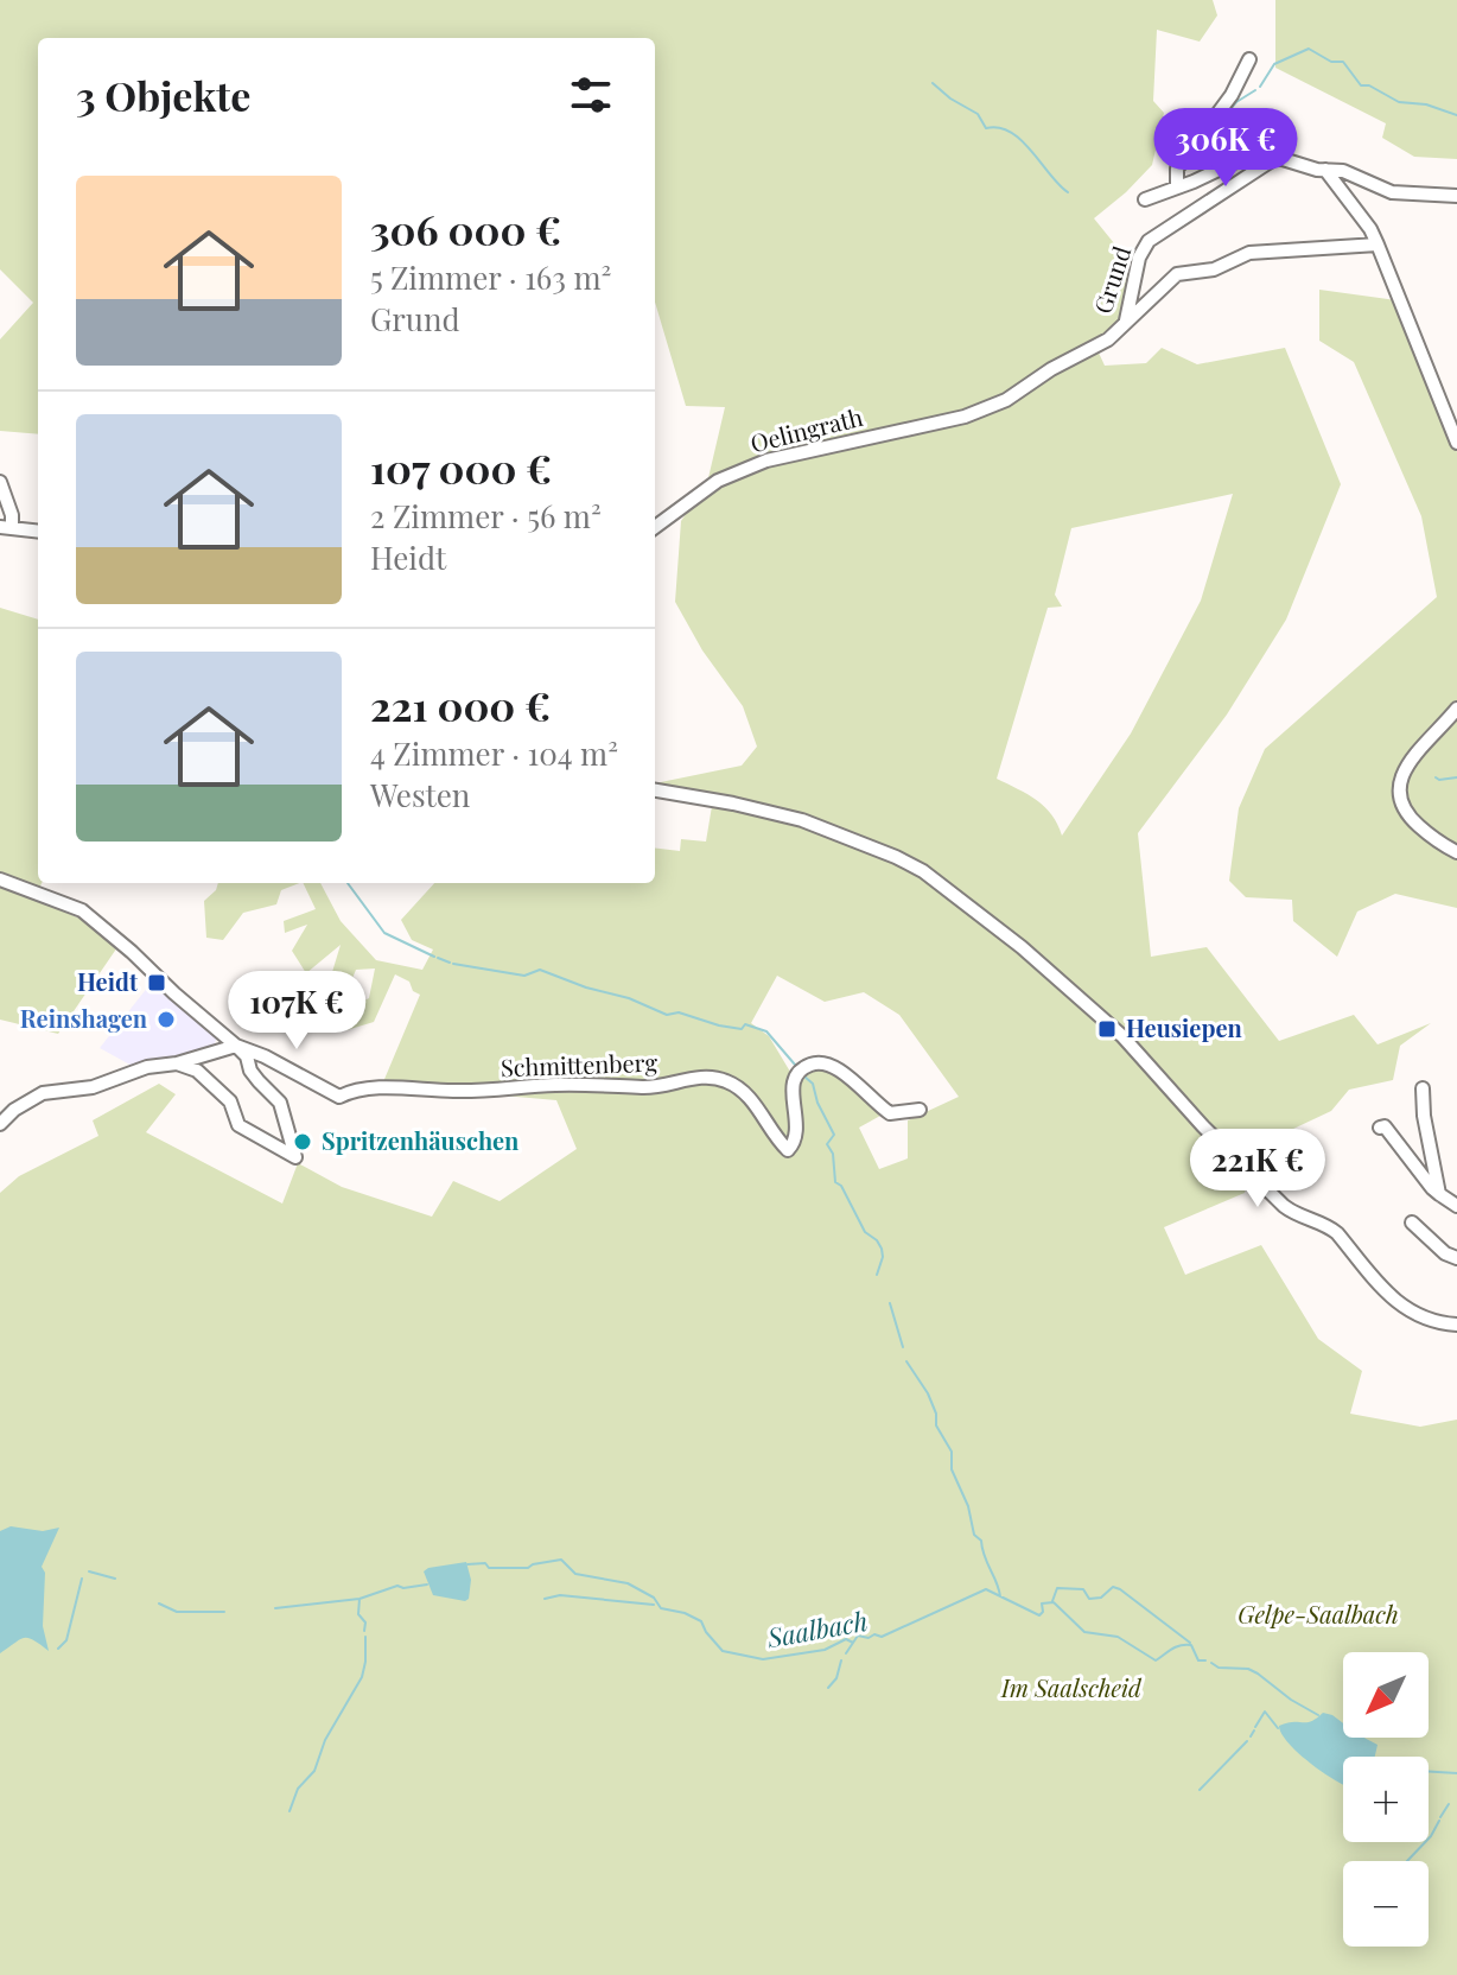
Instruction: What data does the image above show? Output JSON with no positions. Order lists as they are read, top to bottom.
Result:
{
  "streets": {
    "street": ["Grund", "Oelingrath", "Schmittenberg"]
  },
  "crossings": [
    ["Grund", "Oelingrath"]
  ],
  "water": ["Saalbach"],
  "parks": ["Gelpe-Saalbach", "Im Saalscheid"],
  "places": {
    "transit": ["Heidt", "Heusiepen"],
    "other": ["Reinshagen", "Spritzenhäuschen"]
  },
  "north": "bottom left",
  "page": {
    "heading": "3 Objekte",
    "price": ["306K €", "107K €", "221K €"],
    "list": [
      {
        "name": "306 000 €",
        "note": "5 Zimmer · 163 m² · Grund"
      },
      {
        "name": "107 000 €",
        "note": "2 Zimmer · 56 m² · Heidt"
      },
      {
        "name": "221 000 €",
        "note": "4 Zimmer · 104 m² · Westen"
      }
    ],
    "map_buttons": ["+", "−"]
  }
}
